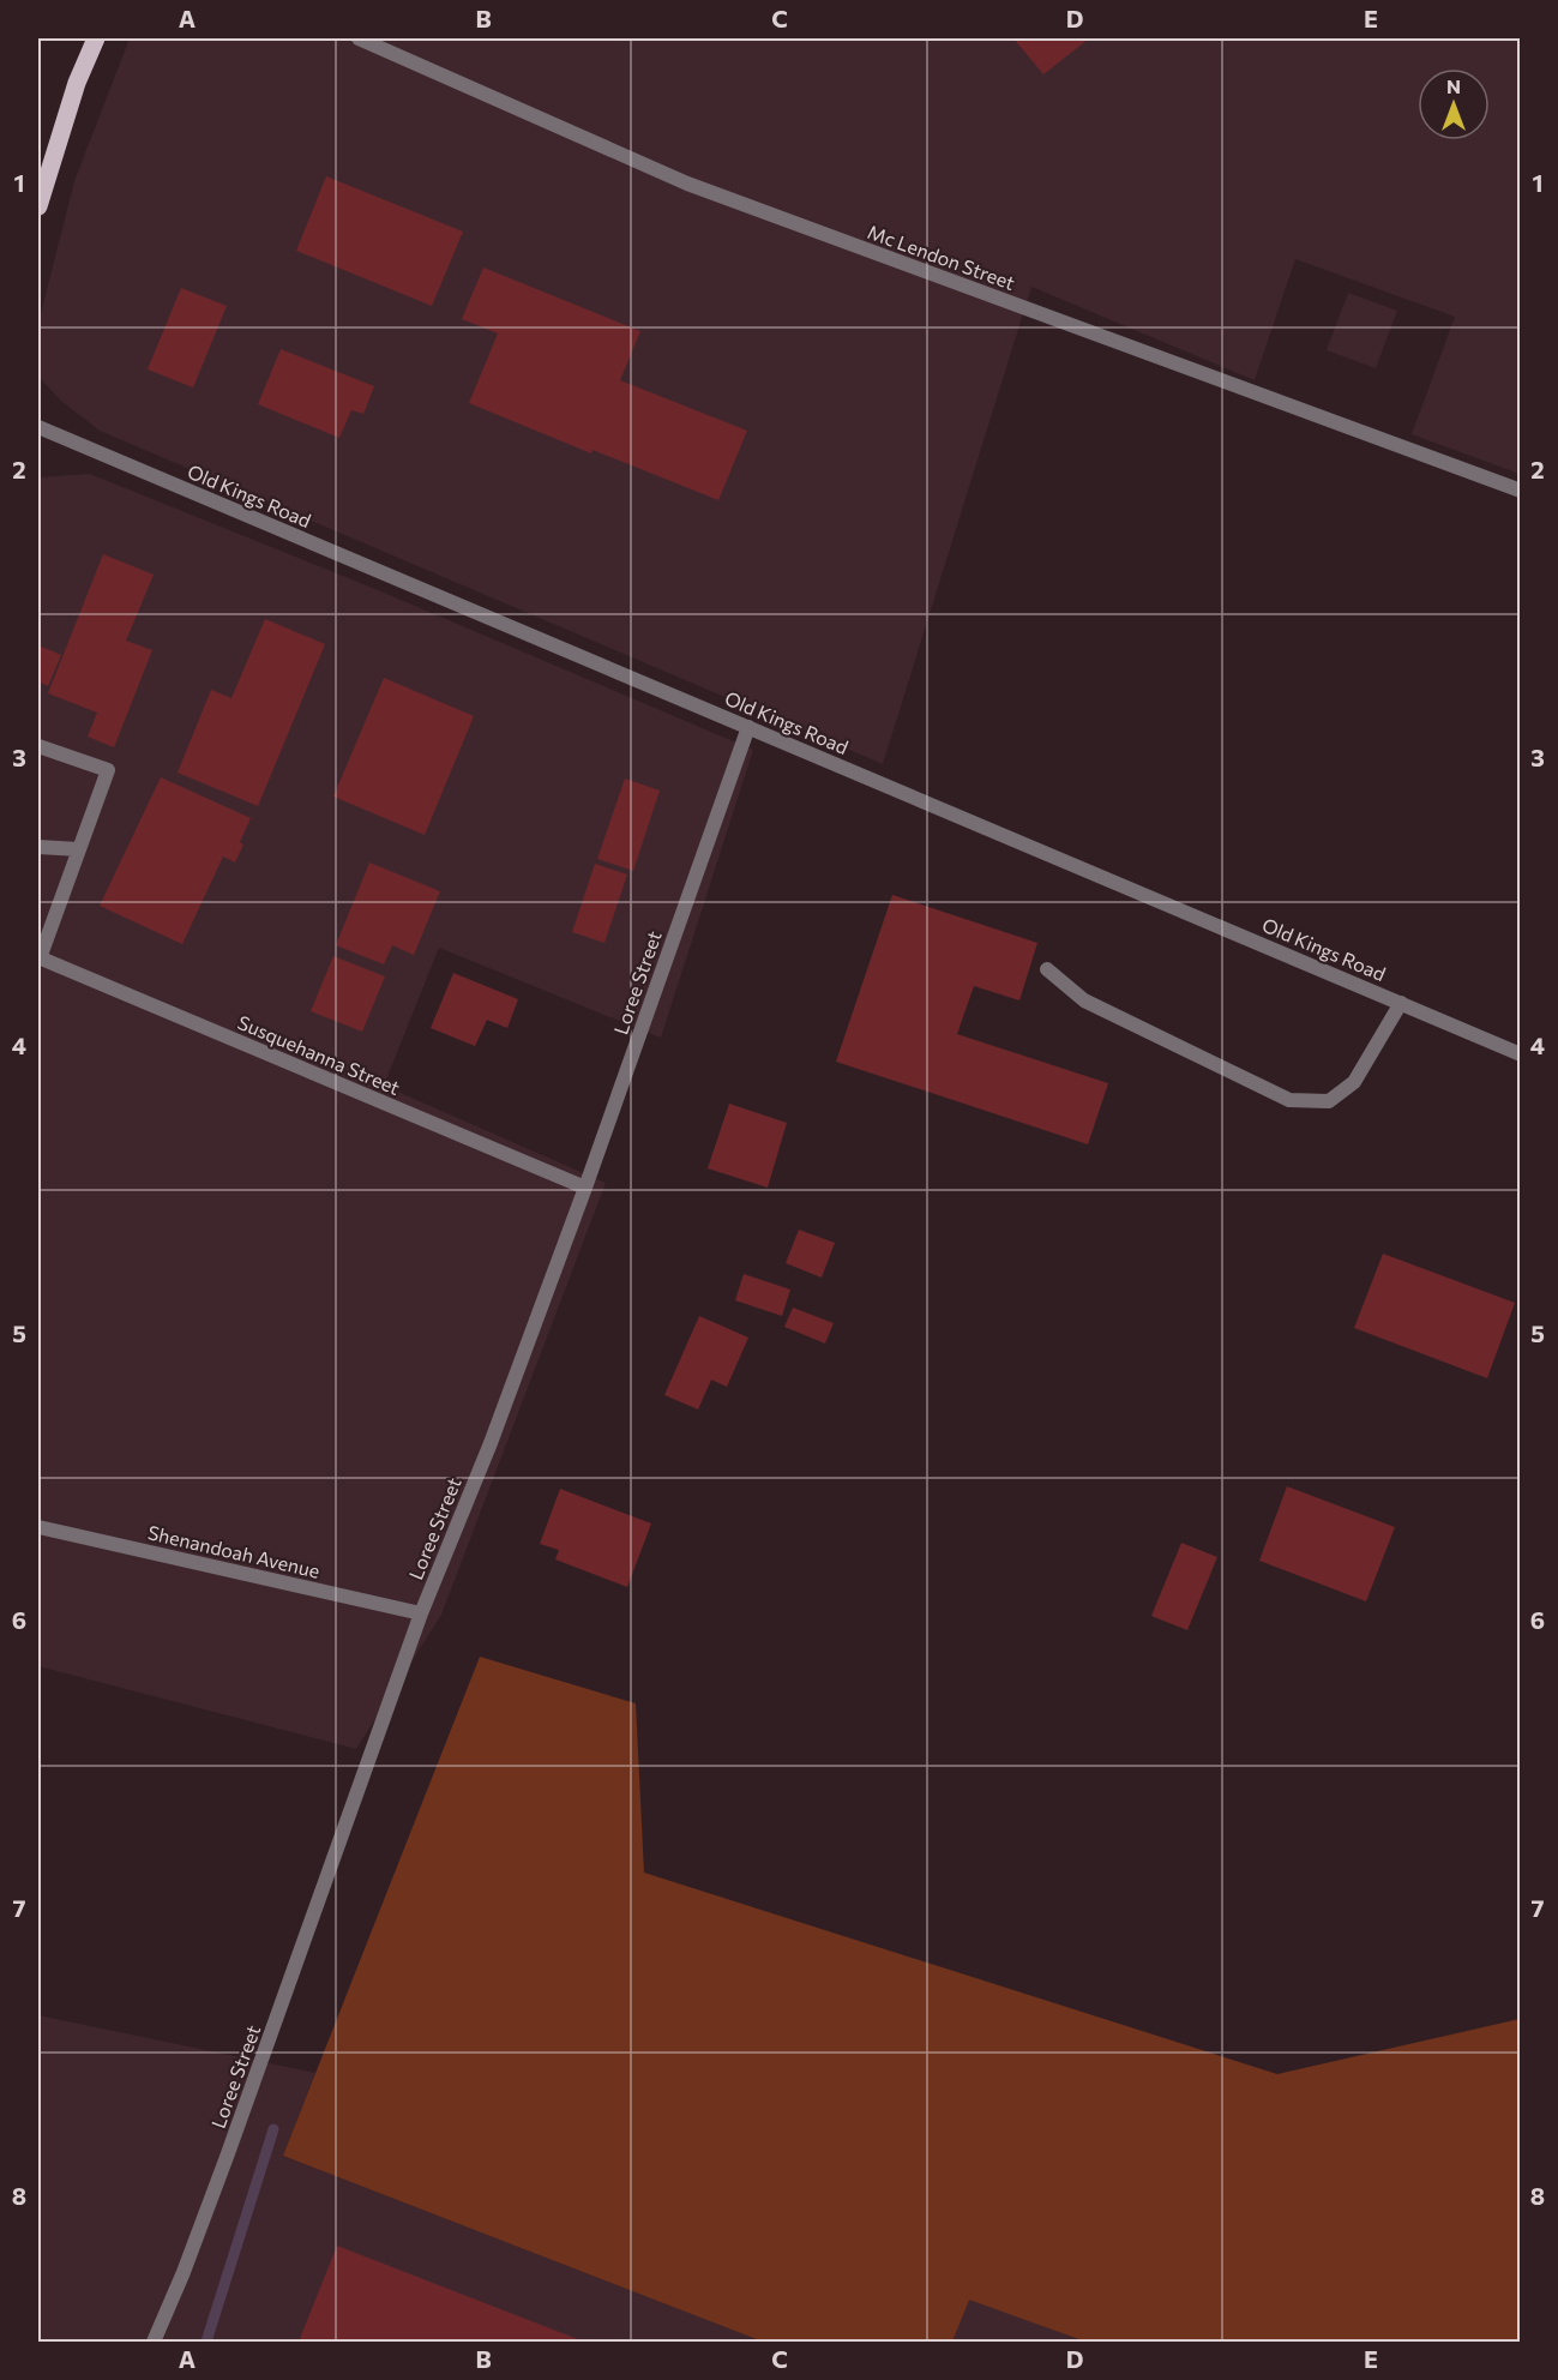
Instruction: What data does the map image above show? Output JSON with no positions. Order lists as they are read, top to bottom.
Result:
{
  "streets": {
    "street": [
      "Mc Lendon Street",
      "Old Kings Road",
      "Loree Street",
      "Susquehanna Street",
      "Shenandoah Avenue"
    ]
  },
  "crossings": [
    ["Old Kings Road", "Loree Street"],
    ["Loree Street", "Susquehanna Street"],
    ["Loree Street", "Shenandoah Avenue"]
  ],
  "north": "top",
  "grid": {
    "columns": [
      "A",
      "B",
      "C",
      "D",
      "E"
    ],
    "rows": [
      "1",
      "2",
      "3",
      "4",
      "5",
      "6",
      "7",
      "8"
    ]
  }
}
